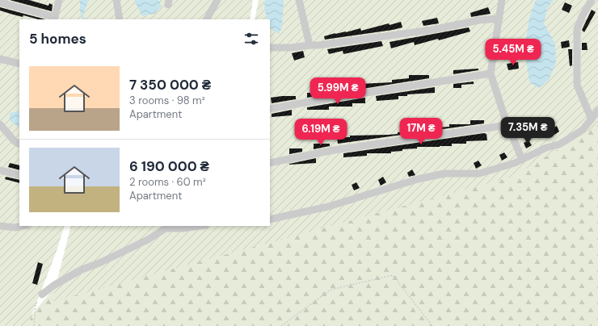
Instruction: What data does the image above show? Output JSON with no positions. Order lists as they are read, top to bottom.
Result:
{
  "page": {
    "heading": "5 homes",
    "price": [
      "5.45M ₴",
      "5.99M ₴",
      "7.35M ₴",
      "17M ₴",
      "6.19M ₴"
    ],
    "list": [
      {
        "name": "7 350 000 ₴",
        "note": "3 rooms · 98 m² · Apartment"
      },
      {
        "name": "6 190 000 ₴",
        "note": "2 rooms · 60 m² · Apartment"
      }
    ]
  }
}
